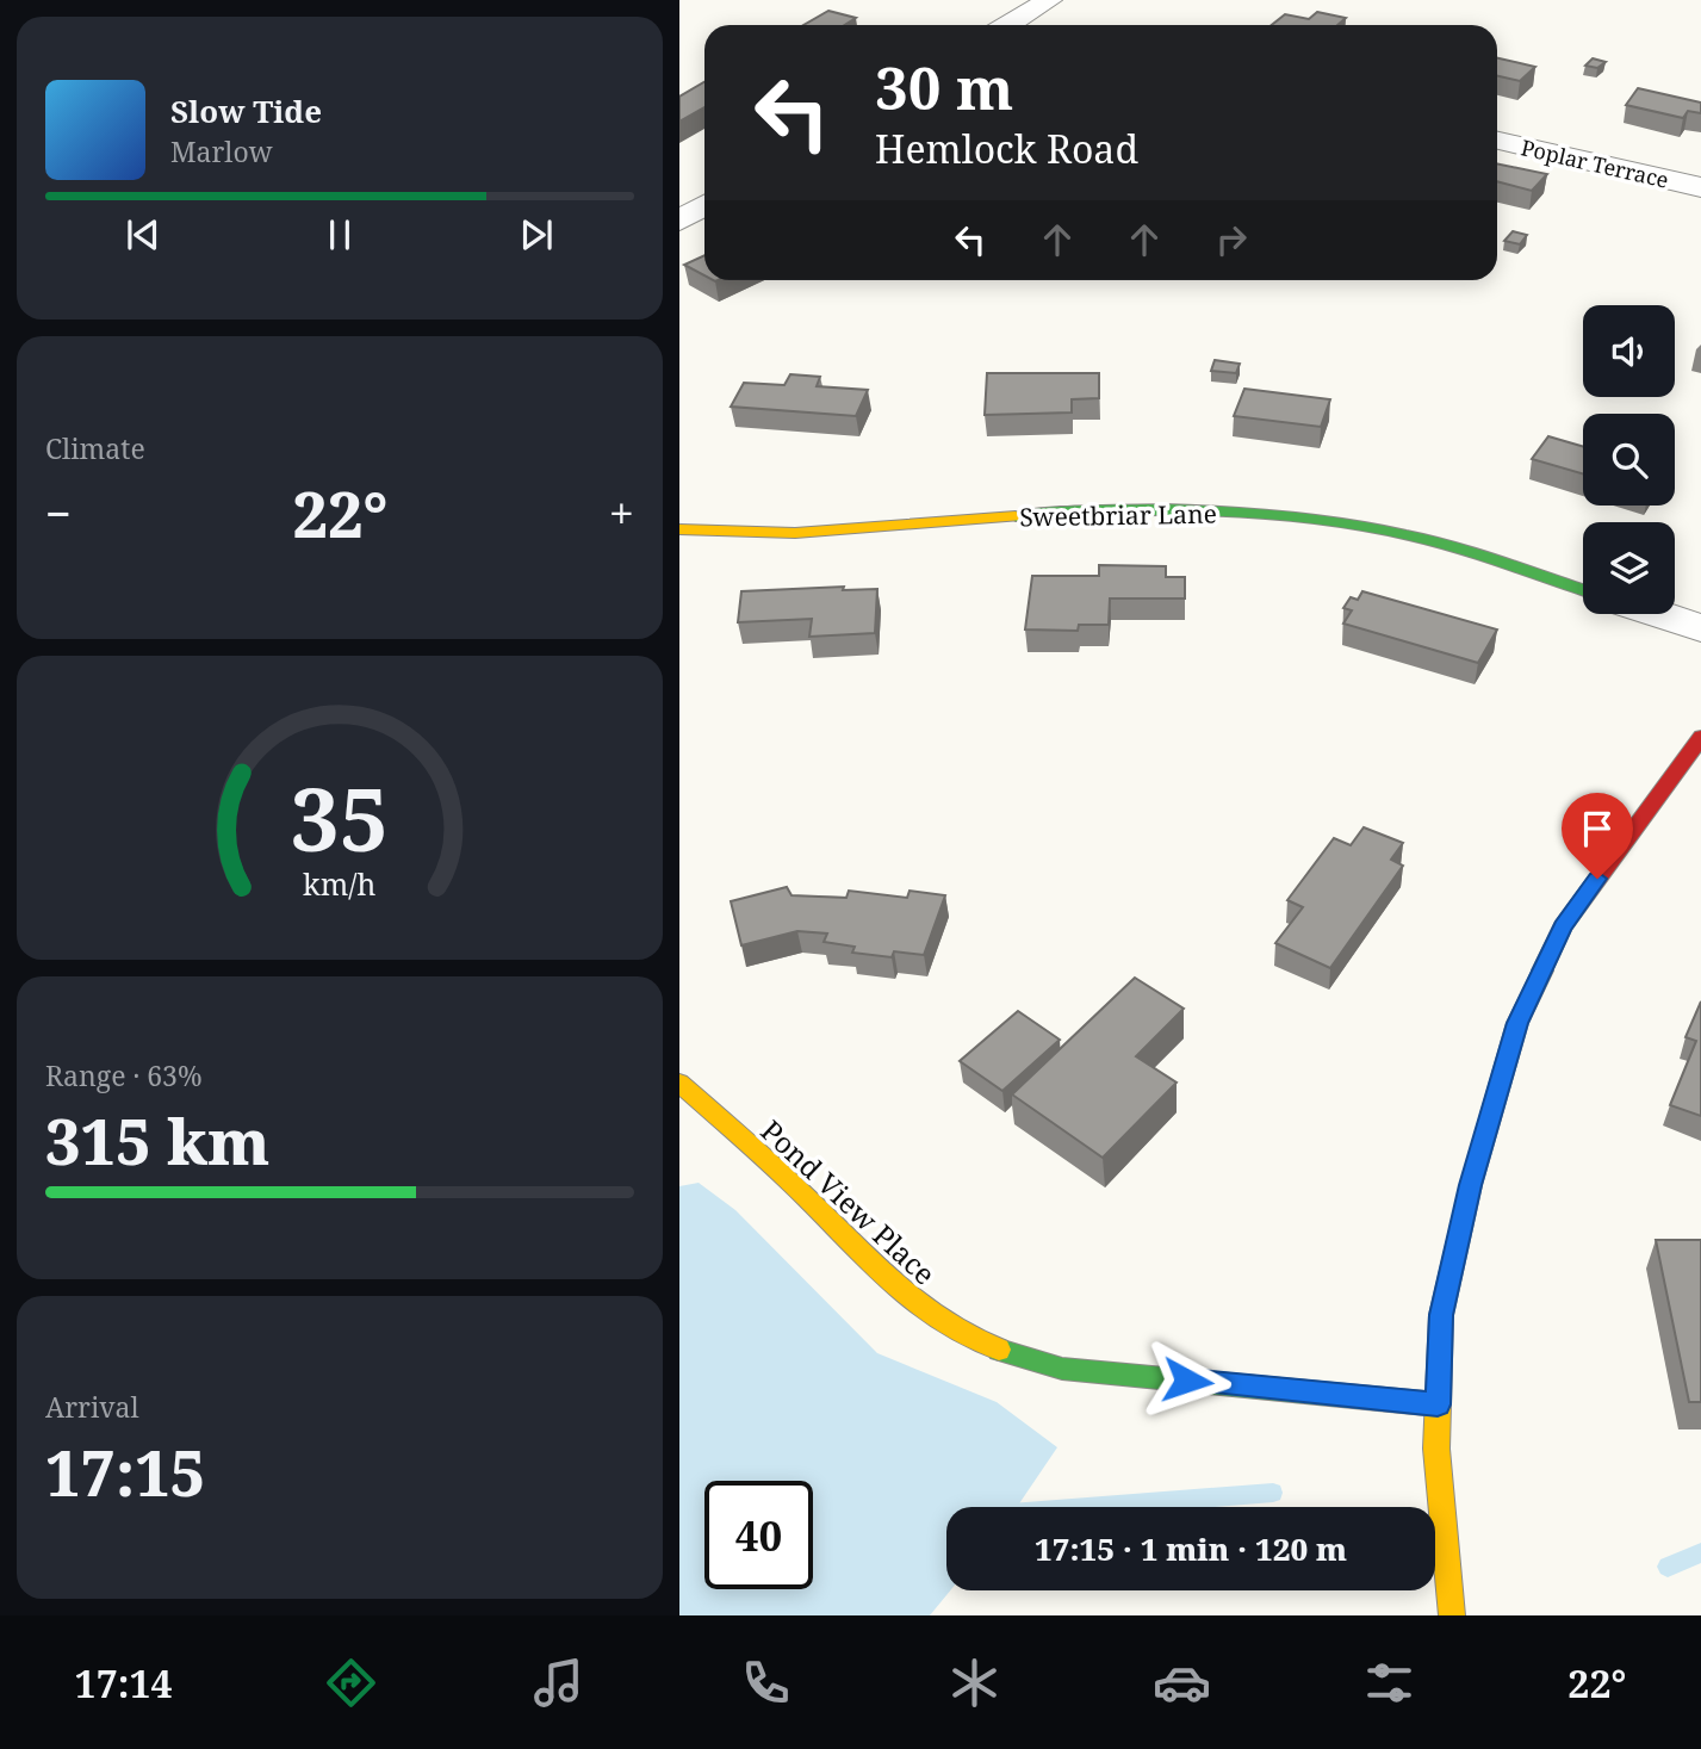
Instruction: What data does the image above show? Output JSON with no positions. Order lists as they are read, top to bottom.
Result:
{
  "streets": {
    "street": ["Poplar Terrace", "Sweetbriar Lane", "Pond View Place"]
  },
  "page": {
    "turn": ["30 m", "Hemlock Road"],
    "song": ["Slow Tide", "Marlow"],
    "tile": [
      "Climate",
      ["Range · 63%", "315 km"],
      ["Arrival", "17:15"]
    ],
    "heat": ["−", "22°", "+"],
    "limit": "40",
    "trip": "17:15 · 1 min · 120 m",
    "tabs": ["17:14", "22°"],
    "gauge": ["35", "km/h"]
  }
}
